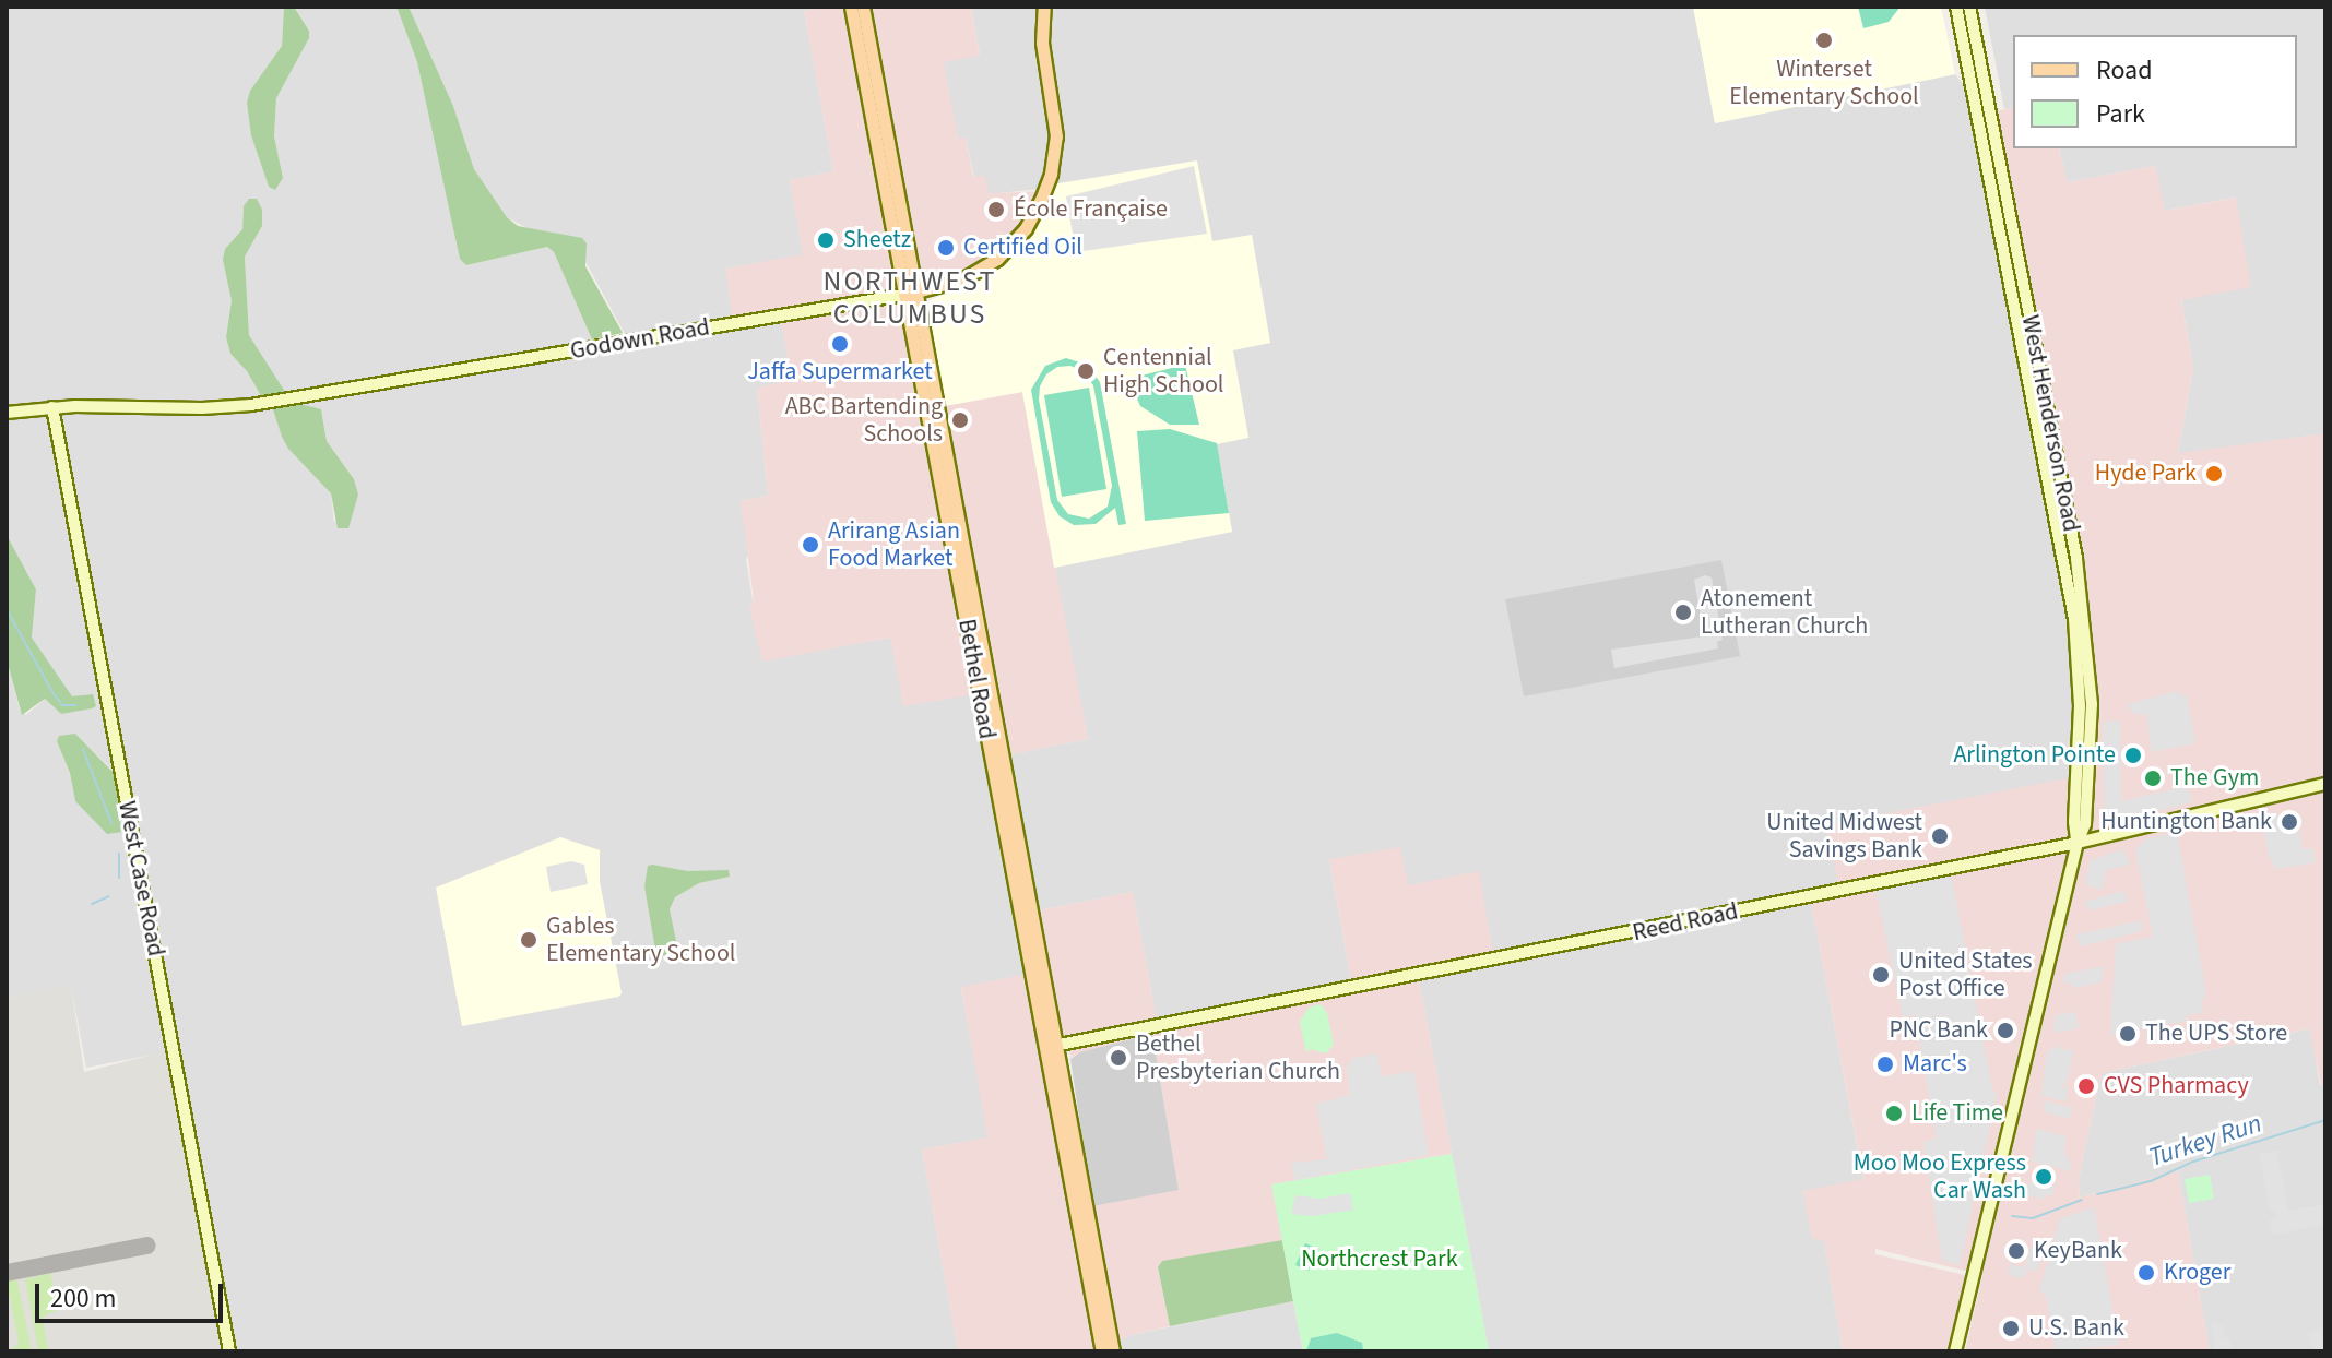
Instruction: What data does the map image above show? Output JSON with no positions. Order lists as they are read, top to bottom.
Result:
{
  "streets": {
    "main road": [
      "Godown Road",
      "West Henderson Road",
      "Bethel Road",
      "West Case Road",
      "Reed Road"
    ]
  },
  "crossings": [
    ["Godown Road", "Bethel Road"],
    ["Godown Road", "West Case Road"],
    ["West Henderson Road", "Reed Road"],
    ["Bethel Road", "Reed Road"]
  ],
  "districts": ["NORTHWEST COLUMBUS"],
  "water": ["Turkey Run"],
  "parks": ["Northcrest Park"],
  "places": [
    "Winterset Elementary School",
    "École Française",
    "Sheetz",
    "Certified Oil",
    "Jaffa Supermarket",
    "Centennial High School",
    "ABC Bartending Schools",
    "Hyde Park",
    "Arirang Asian Food Market",
    "Atonement Lutheran Church",
    "Arlington Pointe",
    "The Gym",
    "Huntington Bank",
    "United Midwest Savings Bank",
    "Gables Elementary School",
    "United States Post Office",
    "PNC Bank",
    "The UPS Store",
    "Bethel Presbyterian Church",
    "Marc's",
    "CVS Pharmacy",
    "Life Time",
    "Moo Moo Express Car Wash",
    "KeyBank",
    "Kroger",
    "U.S. Bank"
  ],
  "legend": ["Road", "Park"],
  "scale_bar": "200 m"
}
